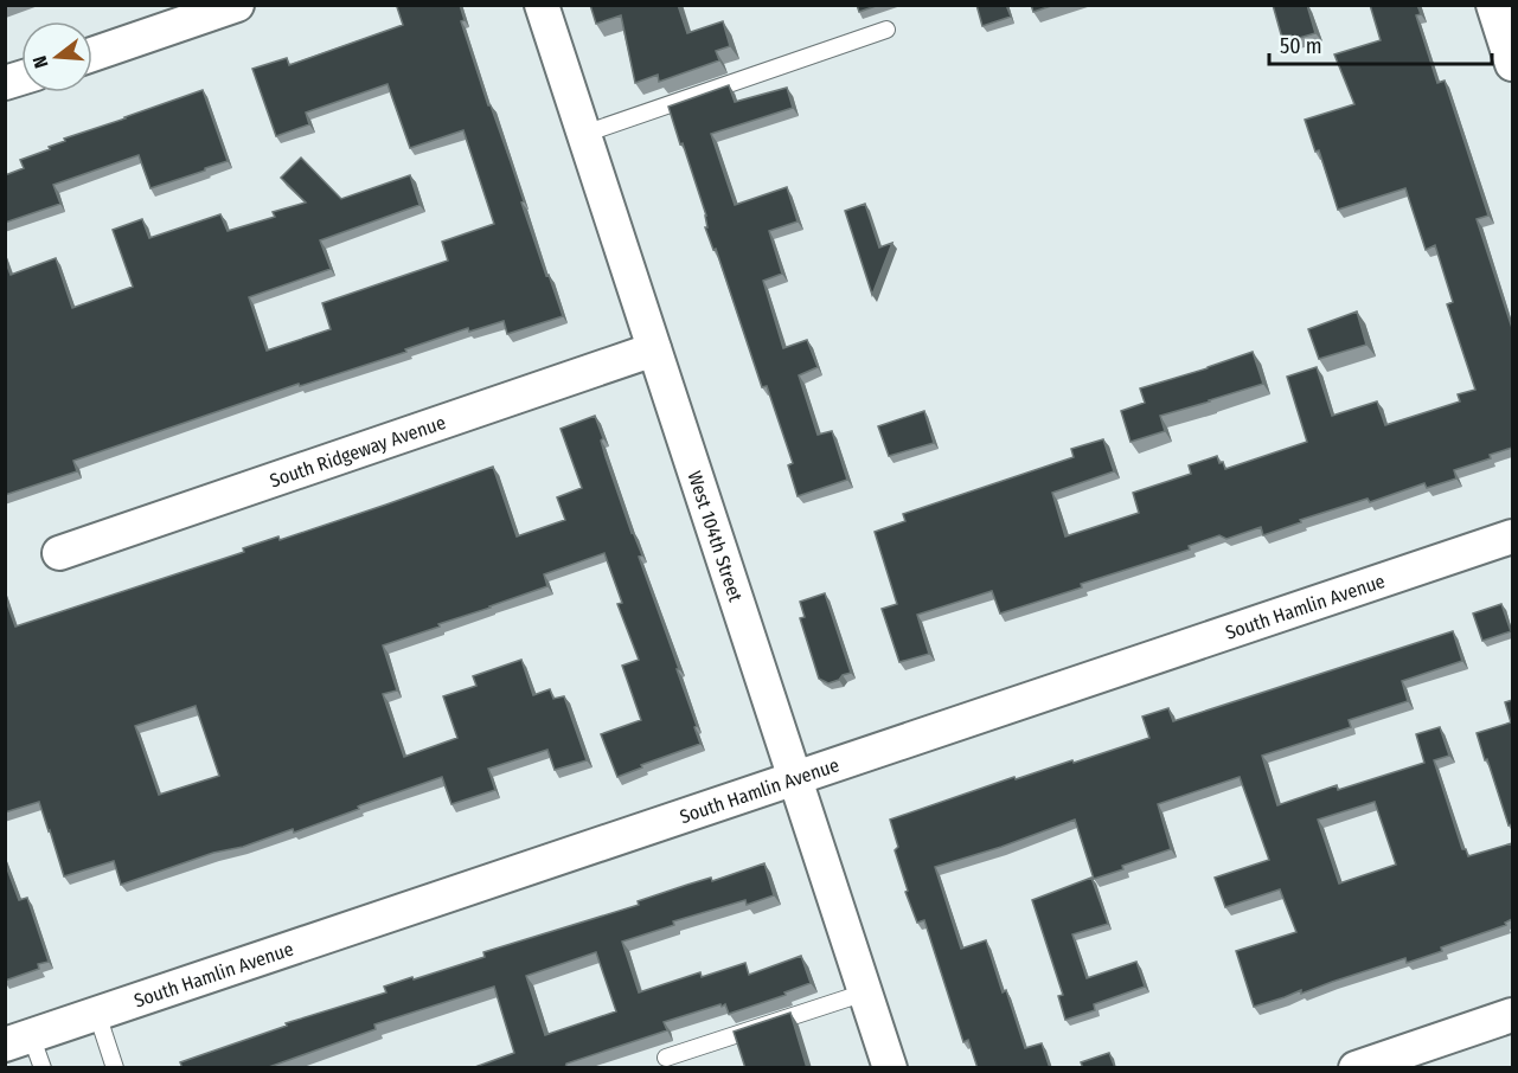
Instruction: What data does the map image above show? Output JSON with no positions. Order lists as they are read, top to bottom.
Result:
{
  "streets": {
    "street": ["South Ridgeway Avenue", "West 104th Street", "South Hamlin Avenue"]
  },
  "crossings": [
    ["South Ridgeway Avenue", "West 104th Street"],
    ["West 104th Street", "South Hamlin Avenue"]
  ],
  "scale_bar": "50 m",
  "north": "left"
}
